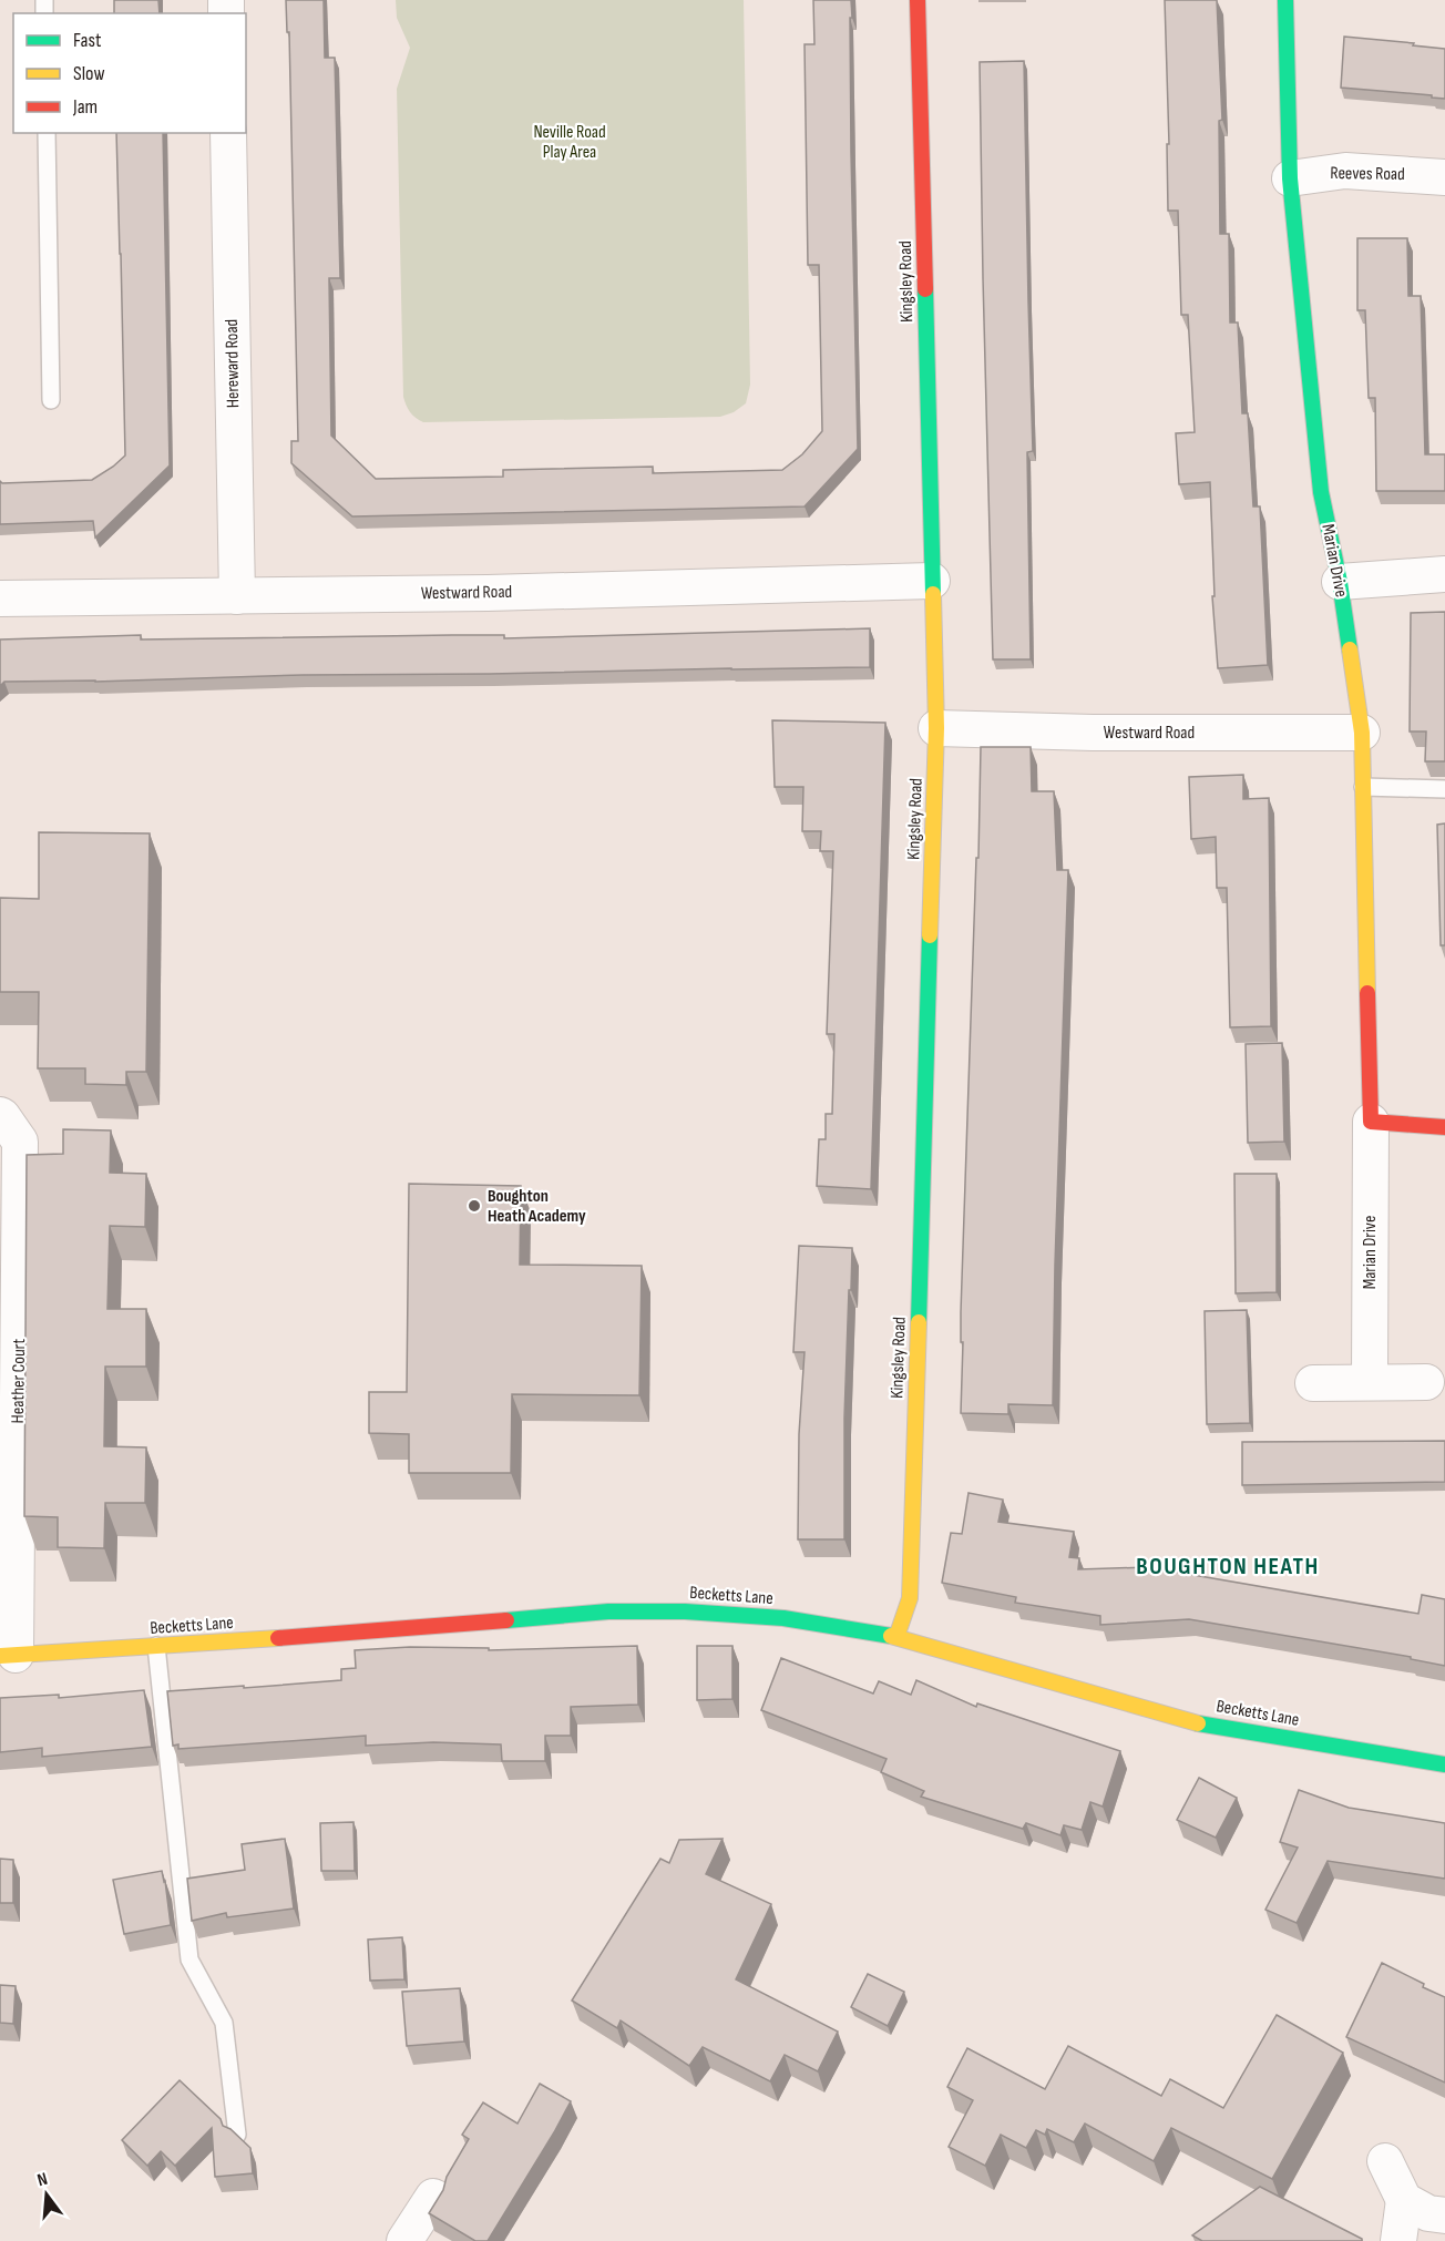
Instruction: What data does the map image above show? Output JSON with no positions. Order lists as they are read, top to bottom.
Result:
{
  "streets": {
    "street": [
      "Reeves Road",
      "Kingsley Road",
      "Hereward Road",
      "Marian Drive",
      "Westward Road",
      "Heather Court",
      "Becketts Lane"
    ]
  },
  "crossings": [
    ["Reeves Road", "Marian Drive"],
    ["Kingsley Road", "Westward Road"],
    ["Kingsley Road", "Becketts Lane"],
    ["Hereward Road", "Westward Road"],
    ["Marian Drive", "Westward Road"],
    ["Heather Court", "Becketts Lane"]
  ],
  "districts": ["BOUGHTON HEATH"],
  "parks": ["Neville Road Play Area"],
  "places": ["Boughton Heath Academy"],
  "legend": ["Fast", "Slow", "Jam"],
  "north": "top"
}
